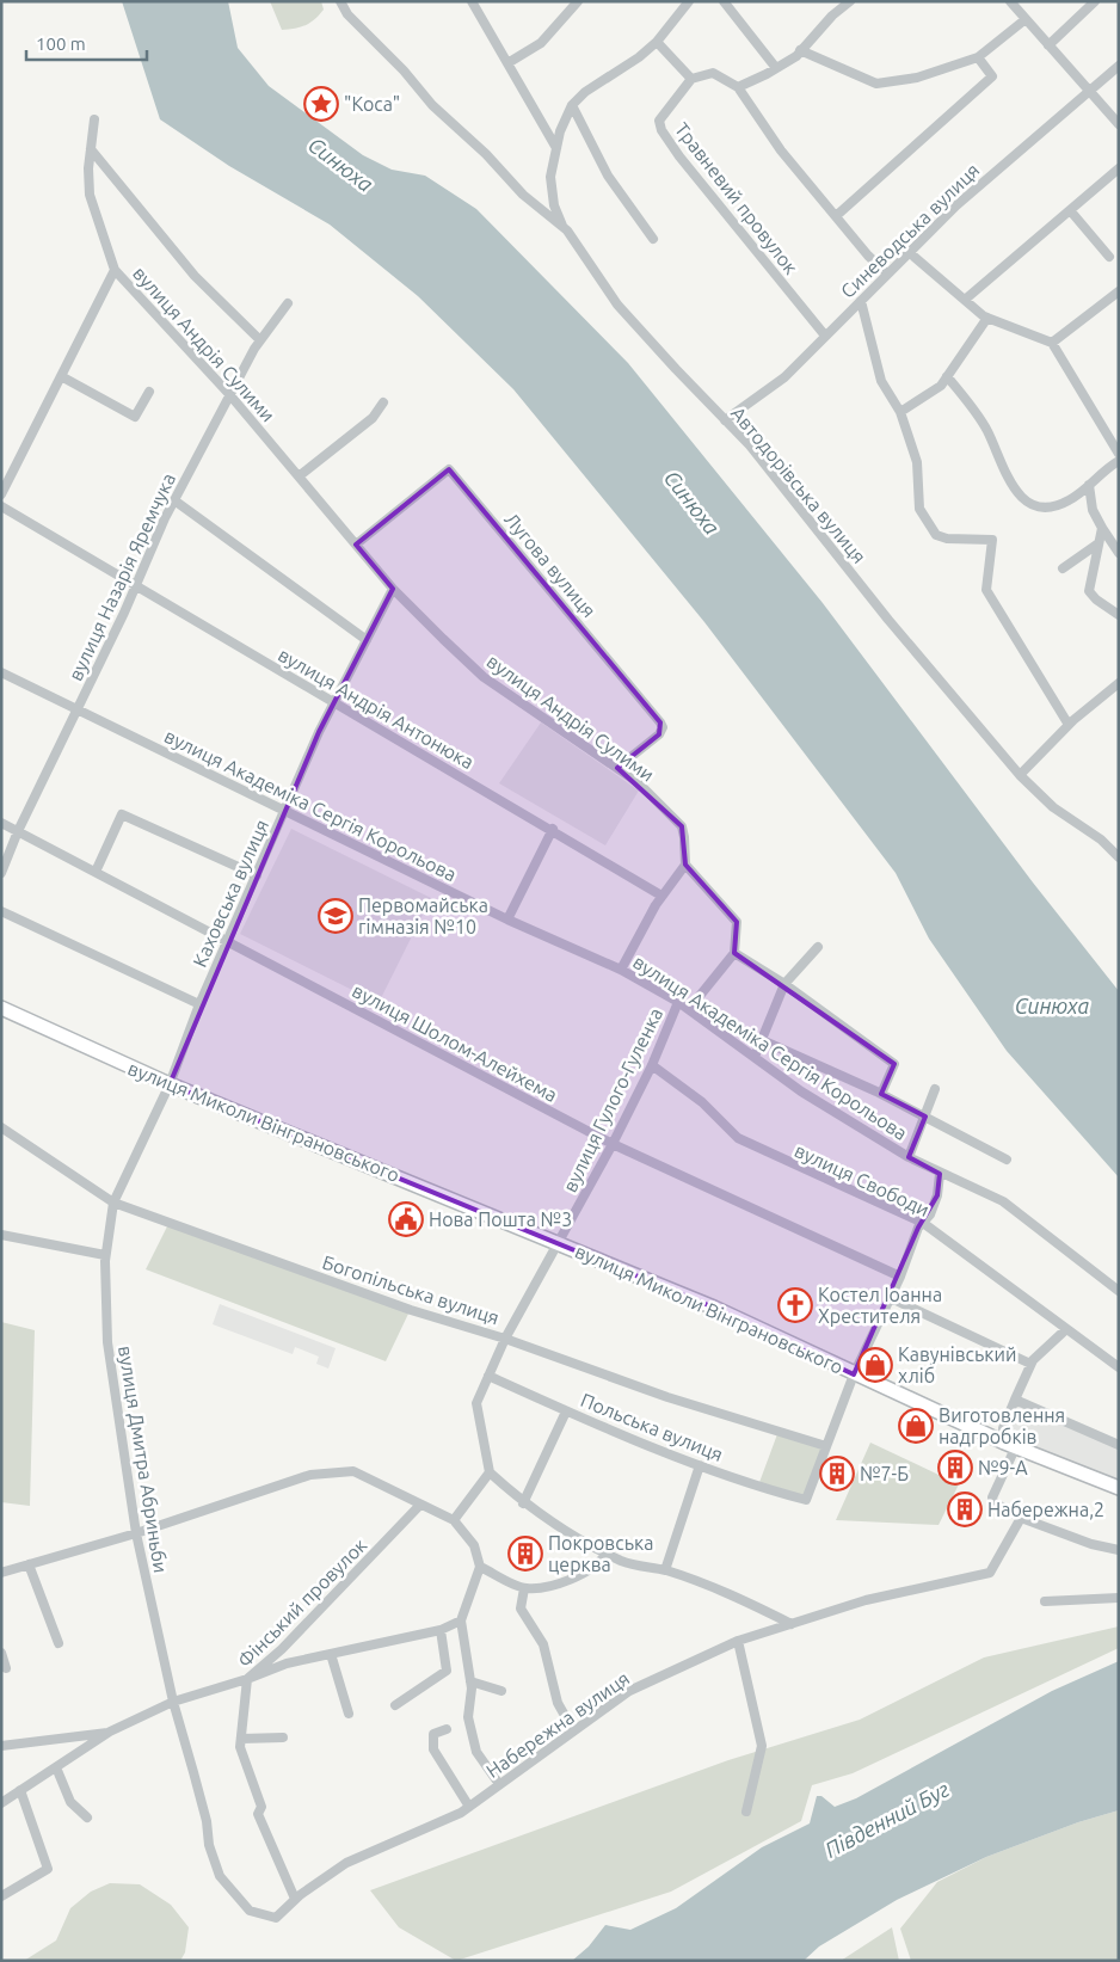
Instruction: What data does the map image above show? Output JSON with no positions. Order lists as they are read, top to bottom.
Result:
{
  "streets": {
    "main road": ["вулиця Миколи Вінграновського"],
    "street": [
      "Травневий провулок",
      "Синеводська вулиця",
      "вулиця Андрія Сулими",
      "Автодорівська вулиця",
      "Лугова вулиця",
      "вулиця Назарія Яремчука",
      "вулиця Андрія Антонюка",
      "вулиця Академіка Сергія Корольова",
      "Каховська вулиця",
      "вулиця Шолом-Алейхема",
      "вулиця Гулого-Гуленка",
      "вулиця Свободи",
      "Богопільська вулиця",
      "Польська вулиця",
      "вулиця Дмитра Абриньби",
      "Фінський провулок",
      "Набережна вулиця"
    ]
  },
  "crossings": [
    ["Травневий провулок", "Синеводська вулиця"],
    ["Синеводська вулиця", "Автодорівська вулиця"],
    ["вулиця Андрія Сулими", "Лугова вулиця"],
    ["вулиця Андрія Сулими", "вулиця Назарія Яремчука"],
    ["вулиця Андрія Сулими", "Каховська вулиця"],
    ["вулиця Назарія Яремчука", "вулиця Андрія Антонюка"],
    ["вулиця Назарія Яремчука", "вулиця Академіка Сергія Корольова"],
    ["вулиця Назарія Яремчука", "вулиця Шолом-Алейхема"],
    ["вулиця Андрія Антонюка", "Каховська вулиця"],
    ["вулиця Академіка Сергія Корольова", "Каховська вулиця"],
    ["вулиця Академіка Сергія Корольова", "вулиця Гулого-Гуленка"],
    ["Каховська вулиця", "вулиця Шолом-Алейхема"],
    ["Каховська вулиця", "вулиця Миколи Вінграновського"],
    ["Каховська вулиця", "вулиця Дмитра Абриньби"],
    ["вулиця Шолом-Алейхема", "вулиця Гулого-Гуленка"],
    ["вулиця Гулого-Гуленка", "вулиця Миколи Вінграновського"],
    ["вулиця Гулого-Гуленка", "вулиця Свободи"],
    ["вулиця Гулого-Гуленка", "Богопільська вулиця"],
    ["вулиця Гулого-Гуленка", "Польська вулиця"],
    ["вулиця Миколи Вінграновського", "вулиця Дмитра Абриньби"],
    ["Богопільська вулиця", "Польська вулиця"],
    ["Богопільська вулиця", "вулиця Дмитра Абриньби"],
    ["вулиця Дмитра Абриньби", "Набережна вулиця"],
    ["Фінський провулок", "Набережна вулиця"]
  ],
  "water": ["Синюха", "Південний Буг"],
  "places": {
    "place": ["\"Коса\""],
    "school or university": ["Первомайська гімназія №10"],
    "public building": ["Нова Пошта №3"],
    "church": ["Костел Іоанна Хрестителя"],
    "shop": ["Кавунівський хліб", "Виготовлення надгробків"],
    "building": [
      "№9-А",
      "№7-Б",
      "Набережна,2",
      "Покровська церква"
    ]
  },
  "scale_bar": "100 m"
}
